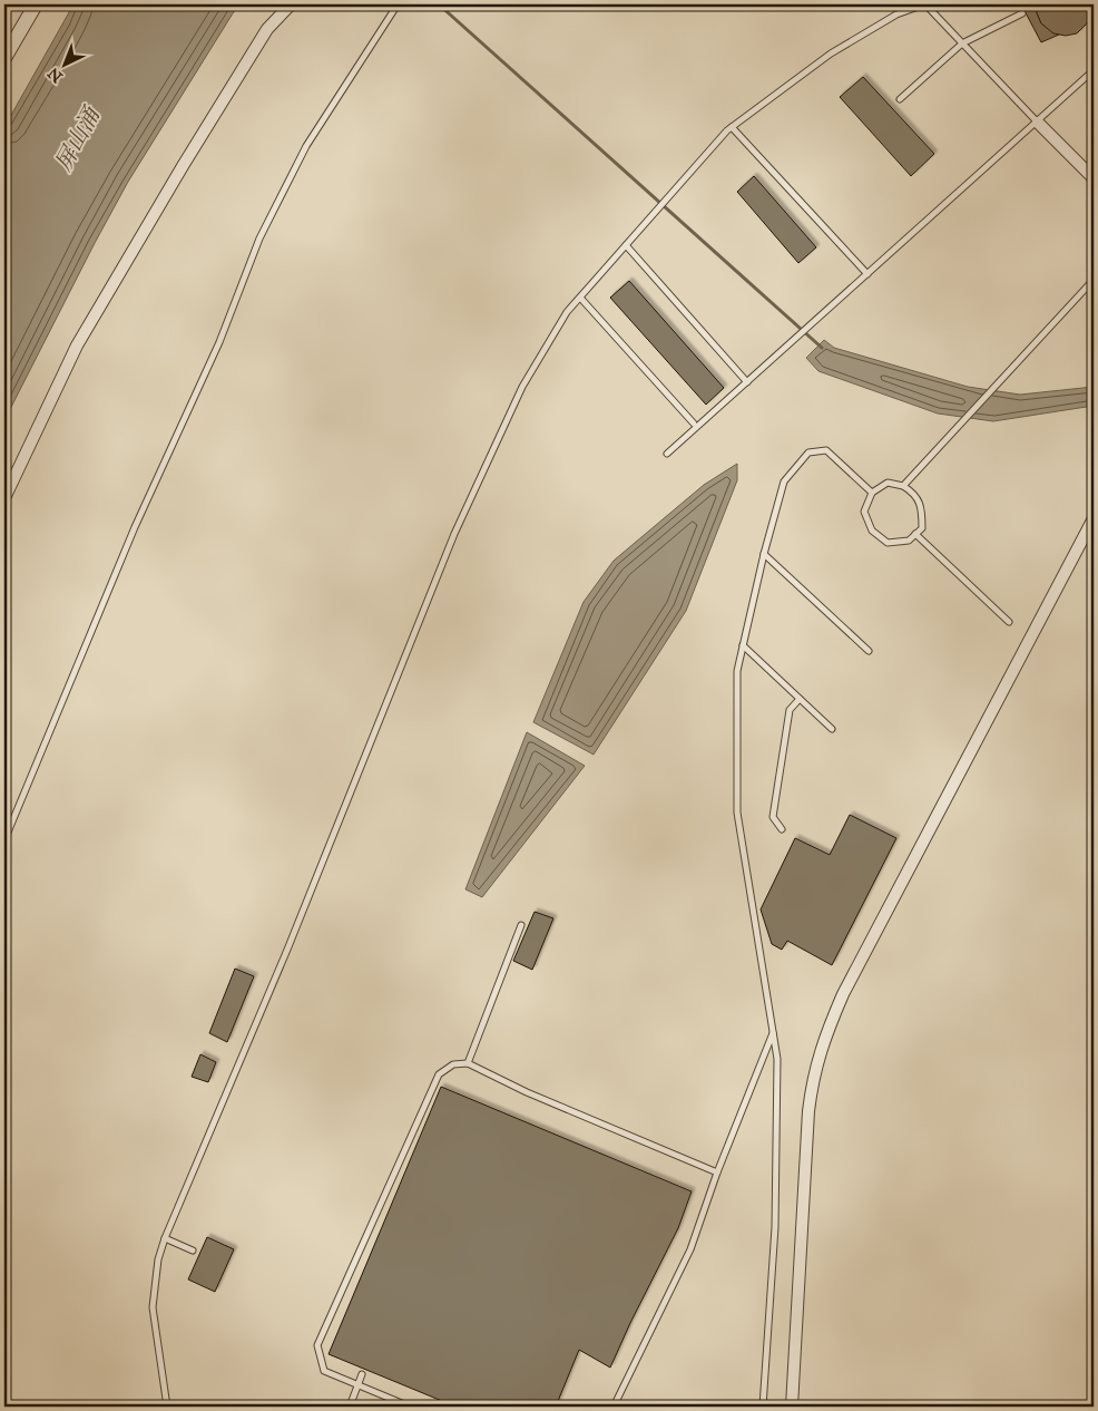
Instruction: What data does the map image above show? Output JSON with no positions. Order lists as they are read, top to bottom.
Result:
{
  "water": ["屏山涌"],
  "north": "bottom left"
}
